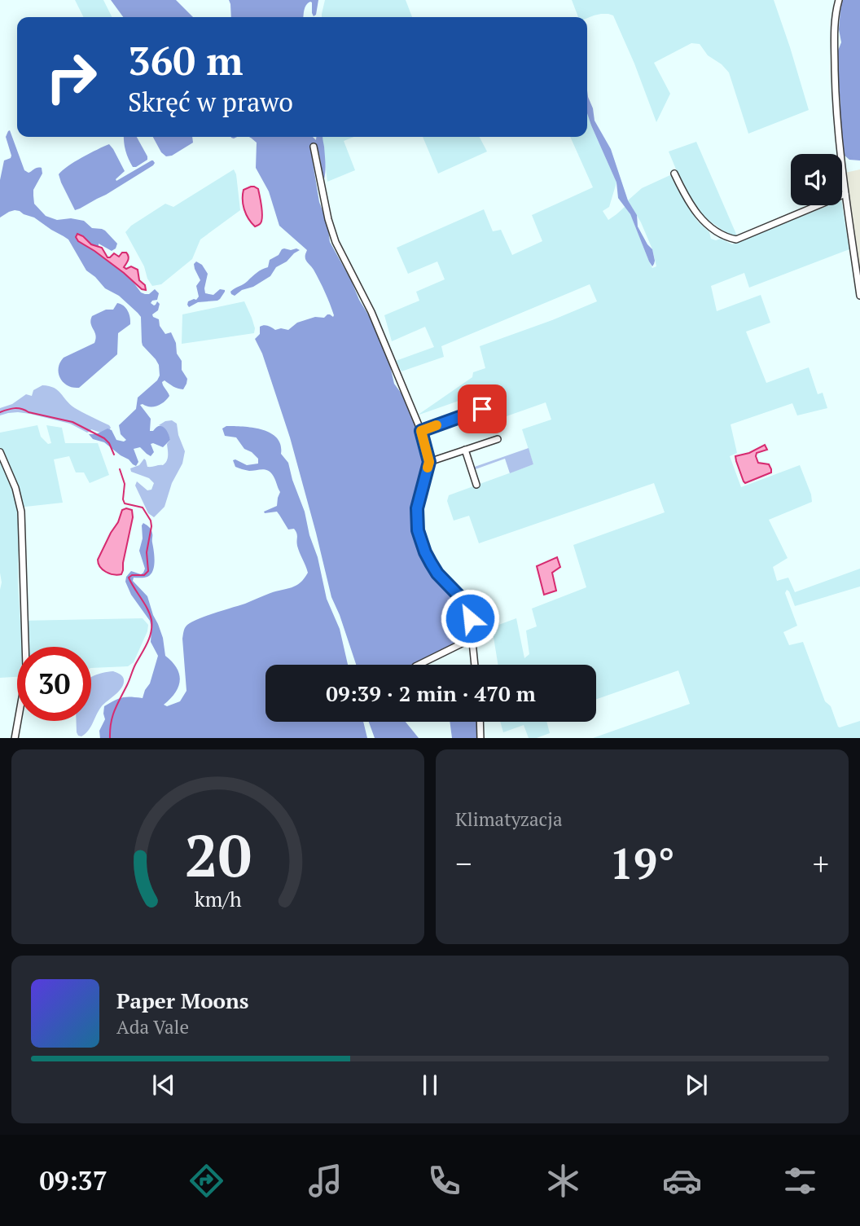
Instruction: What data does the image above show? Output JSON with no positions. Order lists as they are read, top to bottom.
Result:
{
  "page": {
    "turn": ["360 m", "Skręć w prawo"],
    "limit": "30",
    "trip": "09:39 · 2 min · 470 m",
    "tile": "Klimatyzacja",
    "heat": ["−", "19°", "+"],
    "song": ["Paper Moons", "Ada Vale"],
    "tabs": "09:37",
    "gauge": ["20", "km/h"]
  }
}
